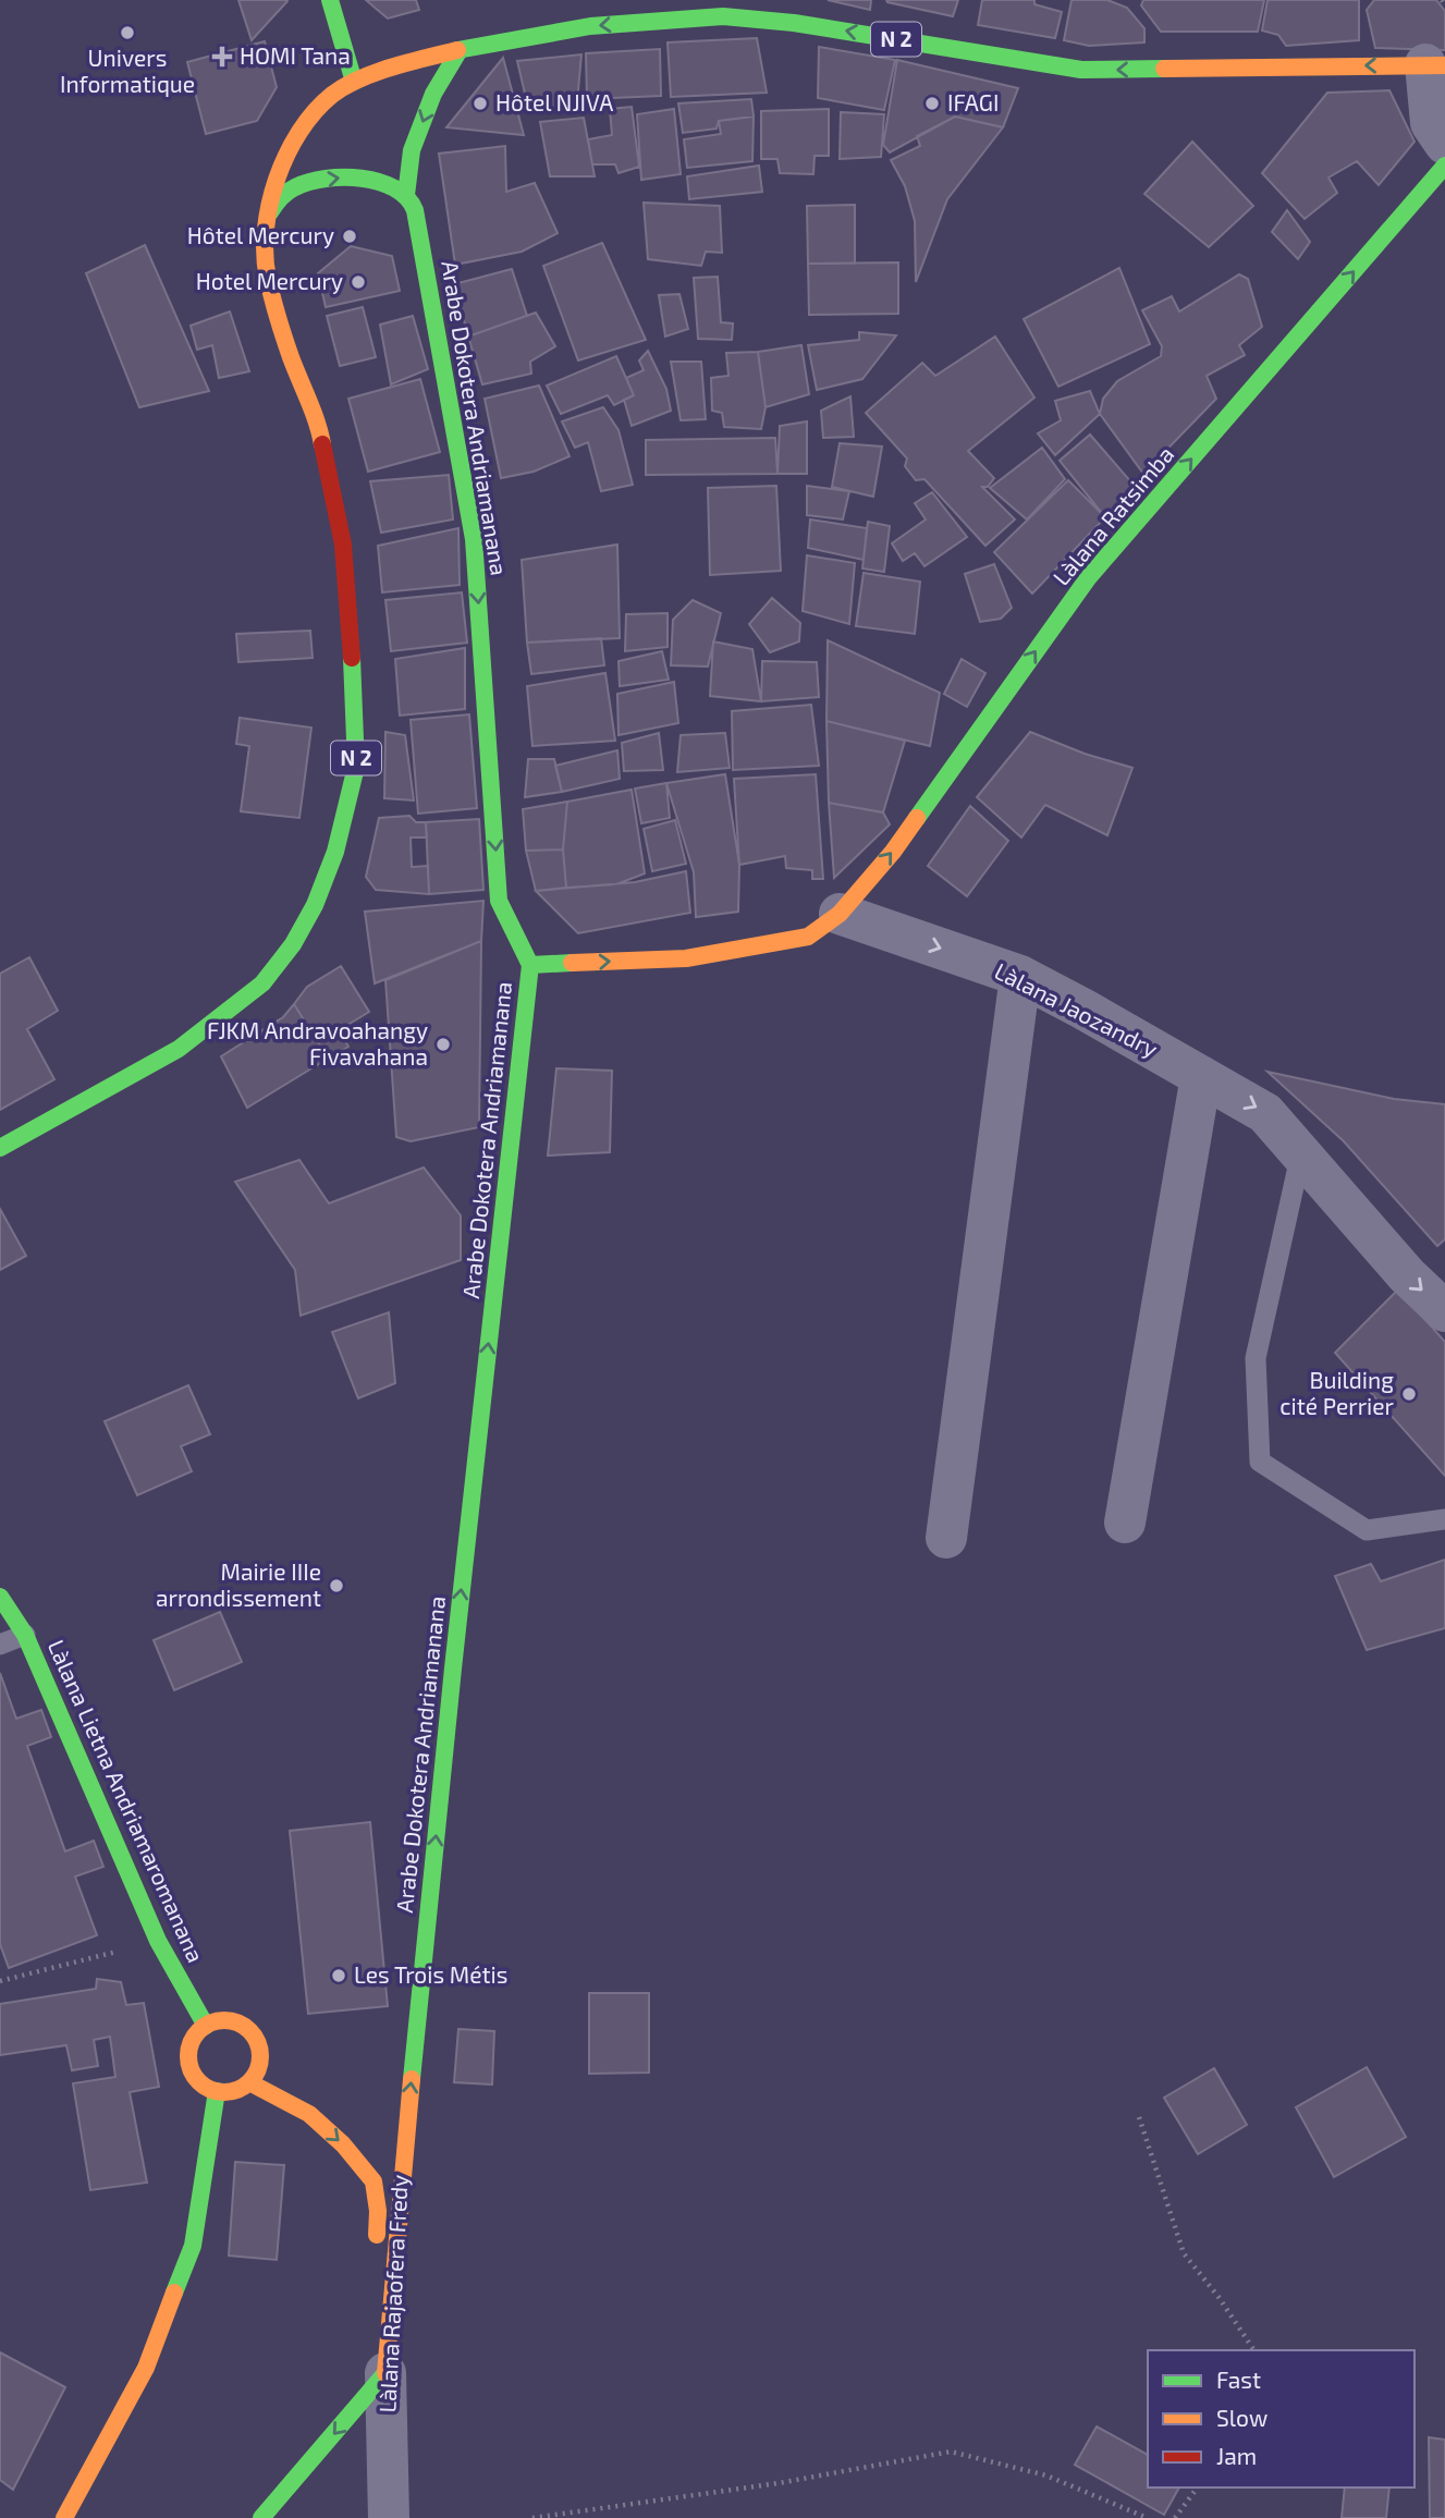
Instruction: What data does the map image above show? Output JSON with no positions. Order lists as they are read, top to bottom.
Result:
{
  "streets": {
    "main road": [
      "N 2",
      "Arabe Dokotera Andriamanana",
      "Làlana Ratsimba",
      "Làlana Lietna Andriamaromanana",
      "Làlana Rajaofera Fredy"
    ],
    "street": ["Làlana Jaozandry"]
  },
  "crossings": [
    ["Arabe Dokotera Andriamanana", "Làlana Rajaofera Fredy"],
    ["Làlana Ratsimba", "Làlana Jaozandry"]
  ],
  "one_way": ["Làlana Ratsimba", "Làlana Jaozandry"],
  "places": {
    "other": [
      "Univers Informatique",
      "Hôtel NJIVA",
      "IFAGI",
      "Hôtel Mercury",
      "Hotel Mercury",
      "FJKM Andravoahangy Fivavahana",
      "Building cité Perrier",
      "Mairie IIIe arrondissement",
      "Les Trois Métis"
    ],
    "health": ["HOMI Tana"]
  },
  "legend": ["Fast", "Slow", "Jam"]
}
